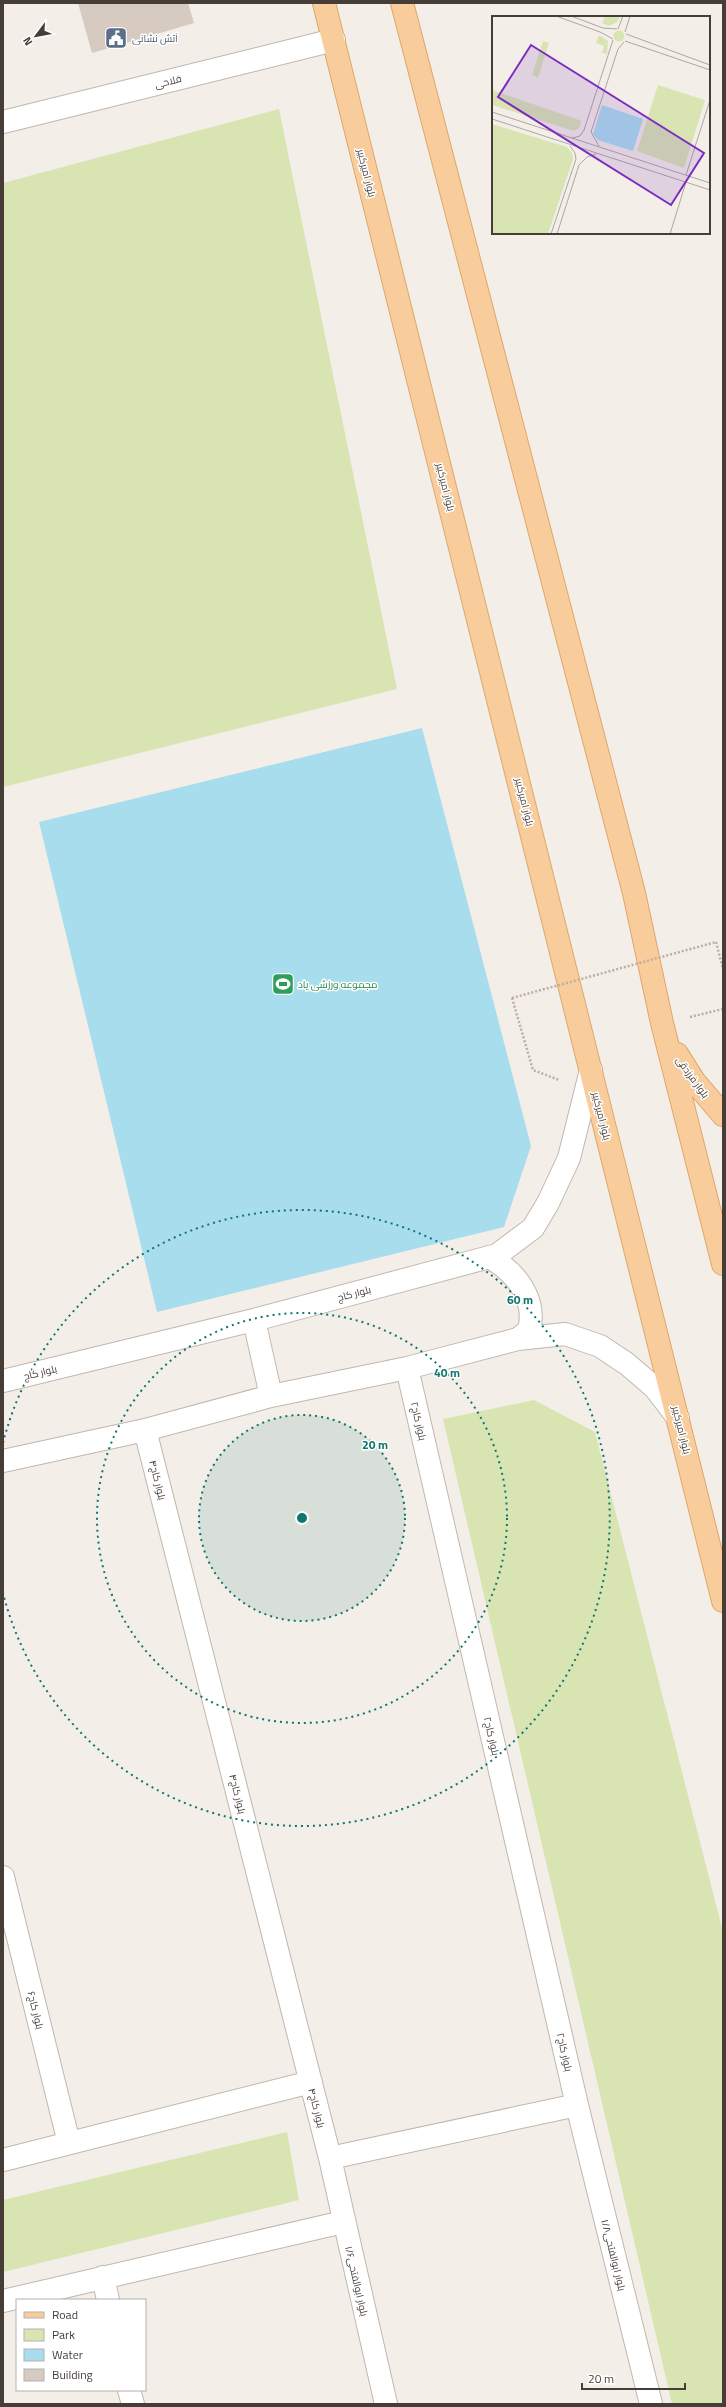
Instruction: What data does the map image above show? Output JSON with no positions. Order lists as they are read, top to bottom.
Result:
{
  "streets": {
    "main road": ["بلوار امیرکبیر", "بلوار فرزدقی"],
    "street": [
      "فلاحی",
      "بلوار کاج",
      "بلوار کاج۲",
      "بلوار کاج۴",
      "بلوار کاج۶",
      "بلوار ابوالفتحی۱/۸",
      "بلوار ابوالفتحی۱/۶"
    ]
  },
  "crossings": [
    ["فلاحی", "بلوار امیرکبیر"],
    ["بلوار امیرکبیر", "بلوار کاج"],
    ["بلوار کاج۲", "بلوار ابوالفتحی۱/۸"],
    ["بلوار کاج۴", "بلوار ابوالفتحی۱/۶"]
  ],
  "places": {
    "public building": ["آتش نشانی"],
    "sports": ["مجموعه ورزشی یاد"]
  },
  "legend": [
    "Road",
    "Park",
    "Water",
    "Building"
  ],
  "scale_bar": "20 m",
  "north": "bottom left",
  "rings": ["60 m", "40 m", "20 m"]
}
